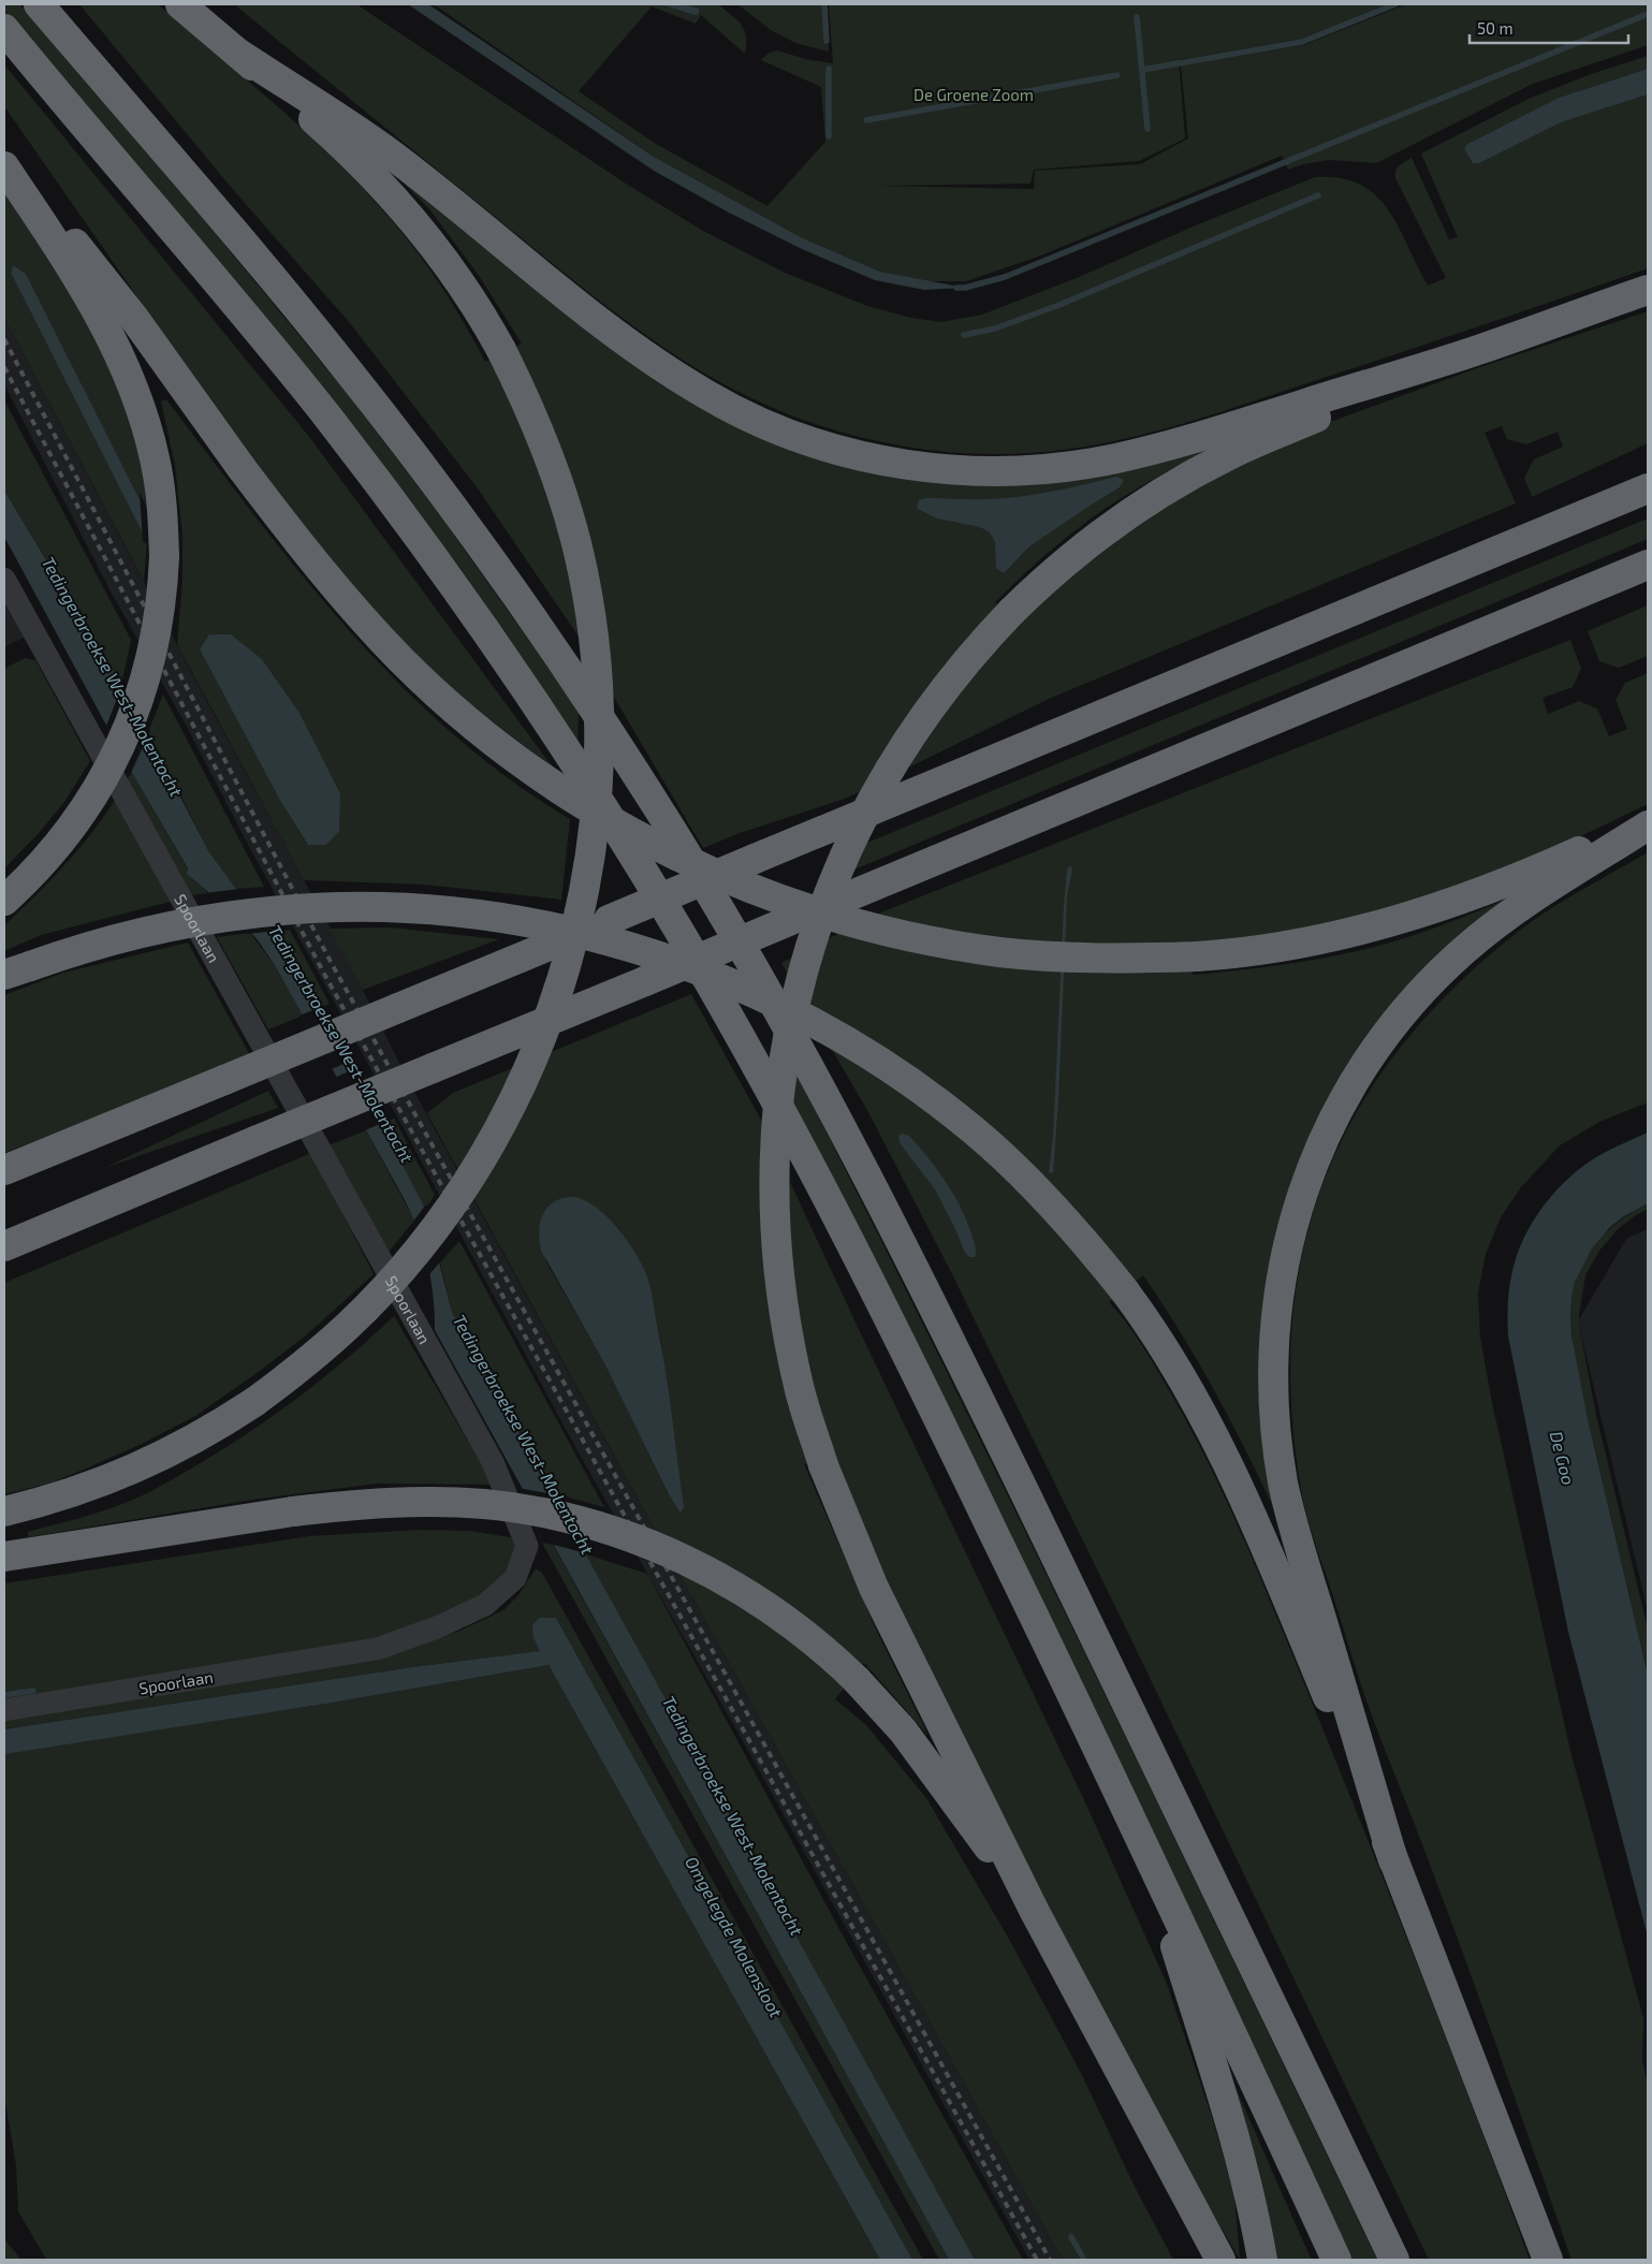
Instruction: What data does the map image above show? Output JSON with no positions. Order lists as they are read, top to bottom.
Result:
{
  "streets": {
    "street": ["Spoorlaan"]
  },
  "water": ["Tedingerbroekse West-Molentocht", "De Goo", "Omgelegde Molensloot"],
  "parks": ["De Groene Zoom"],
  "scale_bar": "50 m"
}
